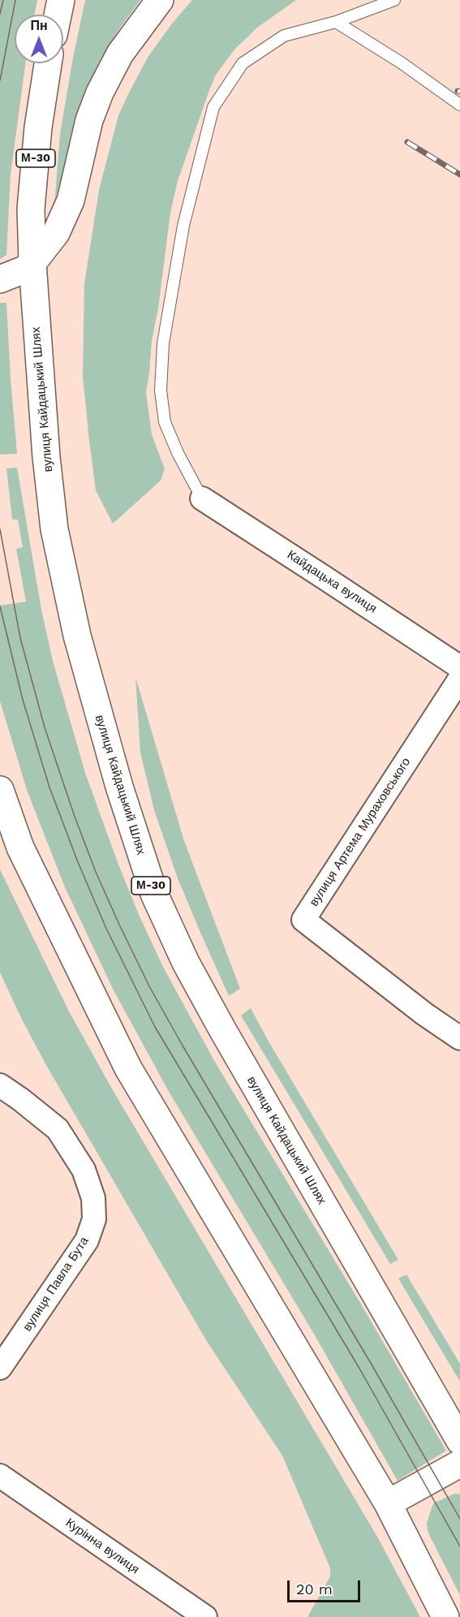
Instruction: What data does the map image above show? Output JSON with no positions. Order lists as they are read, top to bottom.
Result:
{
  "streets": {
    "highway": ["М-30", "вулиця Кайдацький Шлях"],
    "street": [
      "Кайдацька вулиця",
      "вулиця Артема Мураховського",
      "вулиця Павла Бута",
      "Курінна вулиця"
    ]
  },
  "scale_bar": "20 m",
  "north": "top"
}
